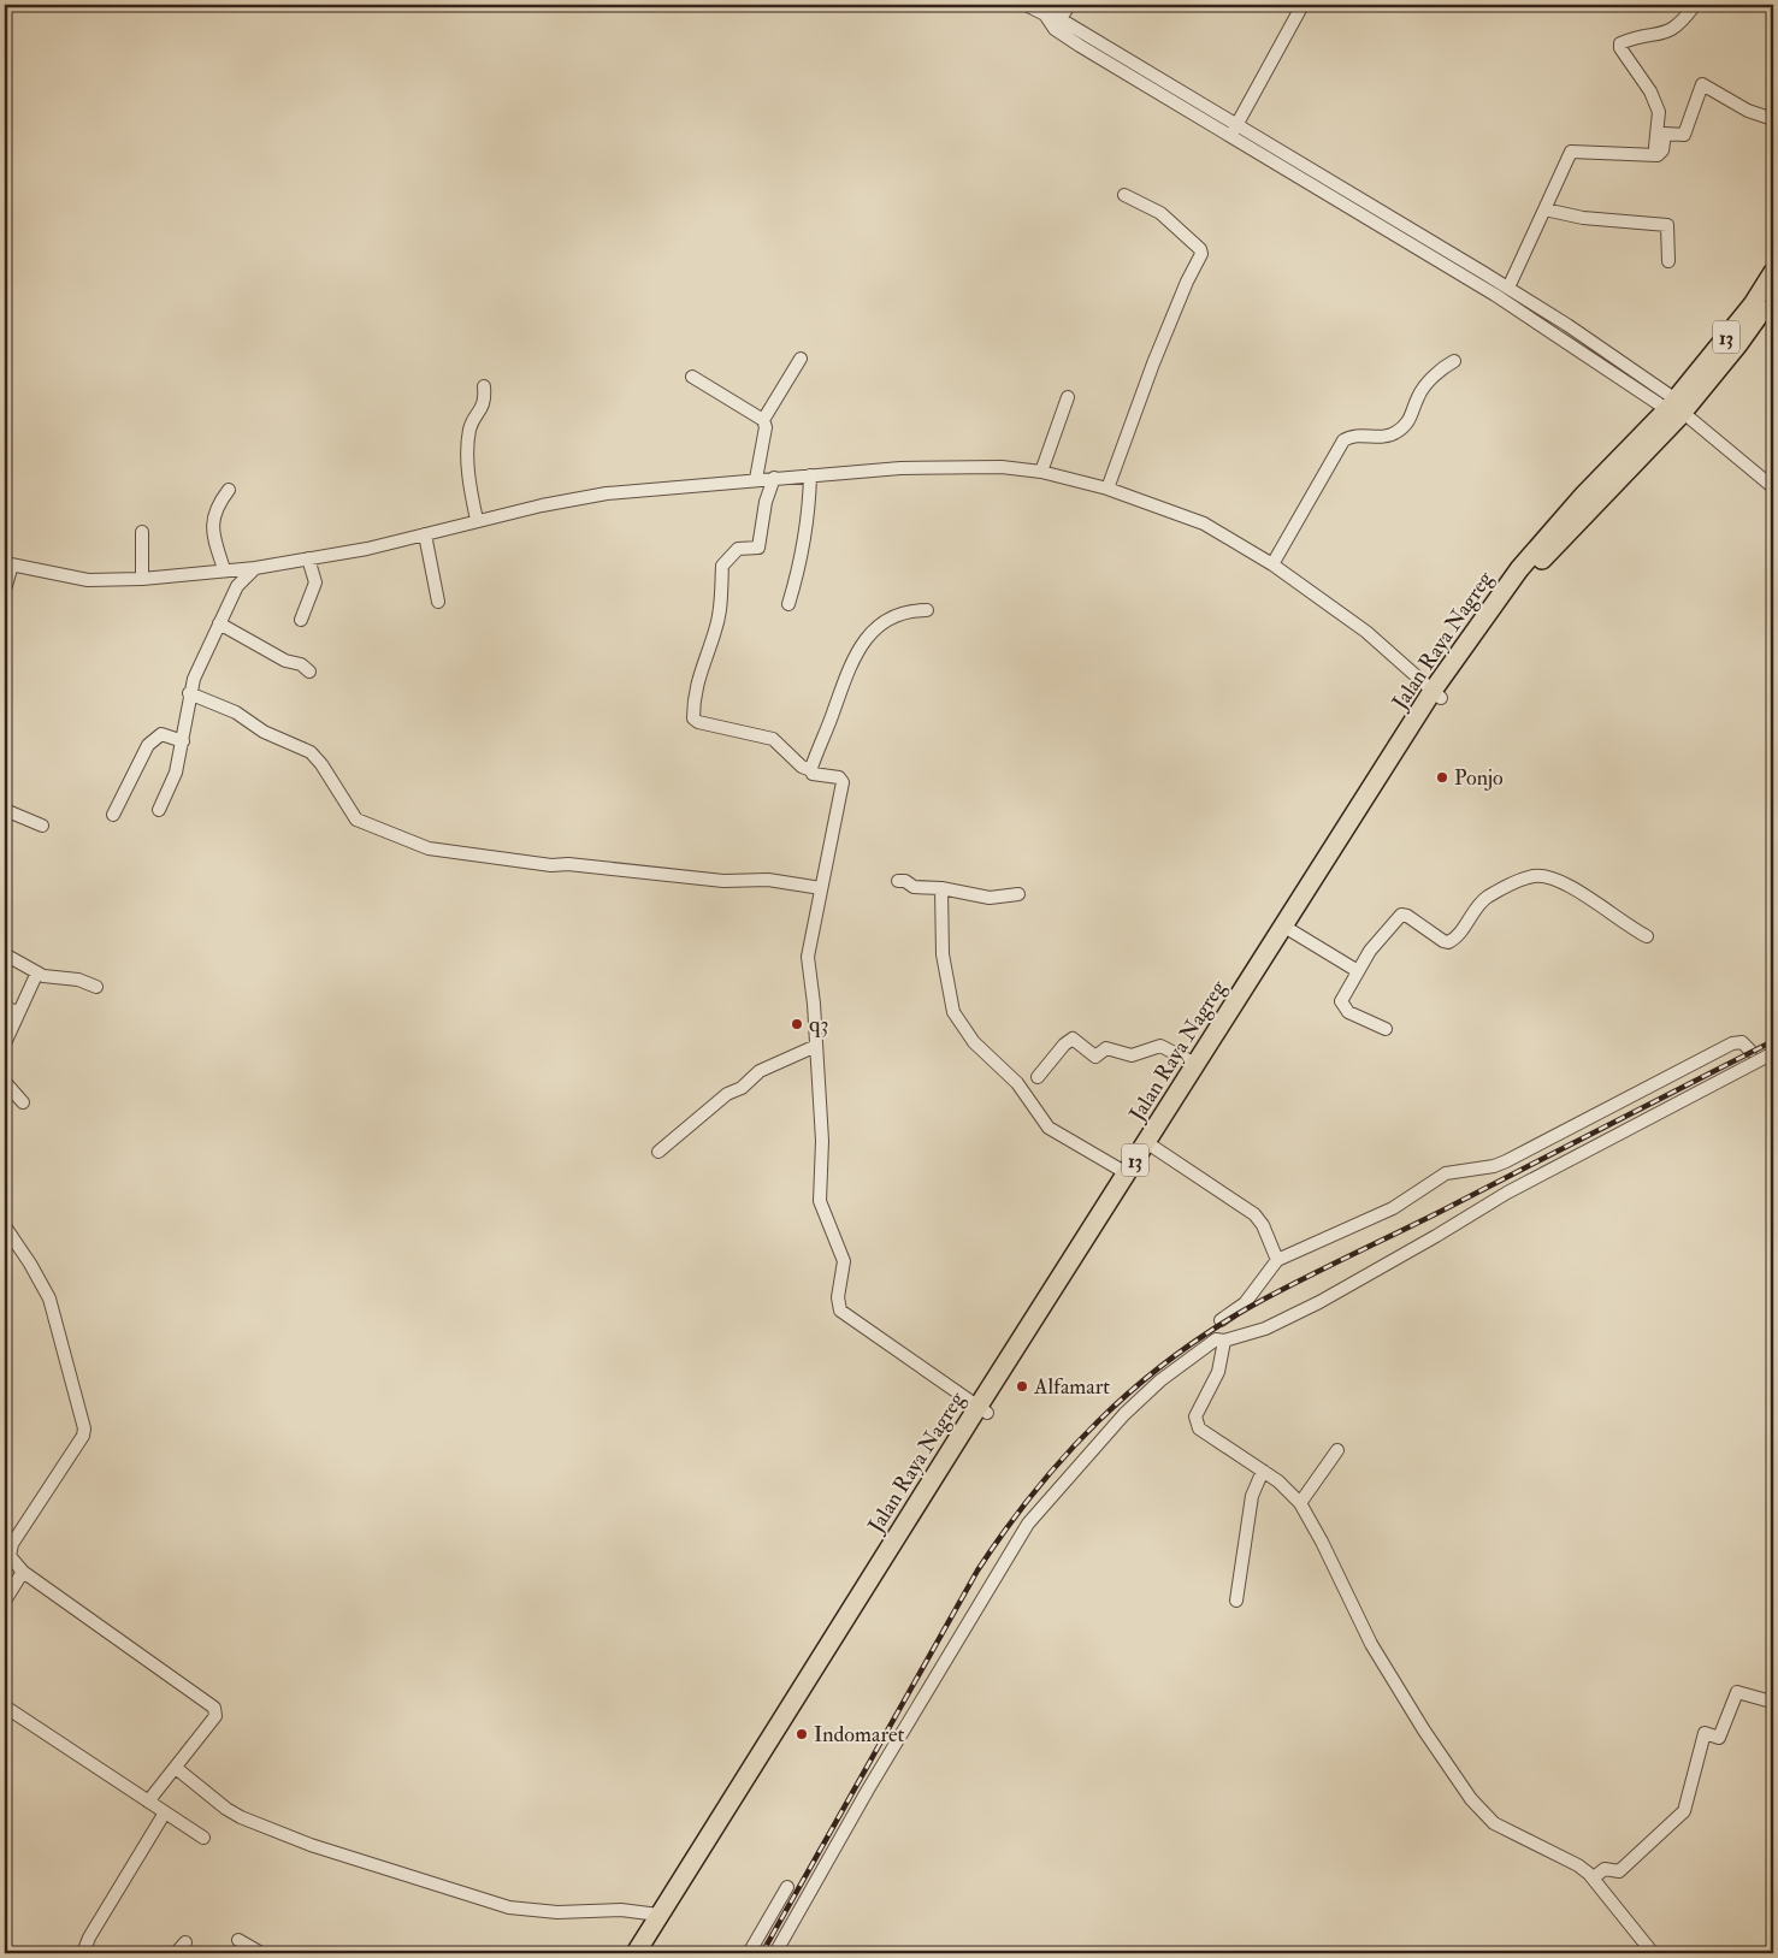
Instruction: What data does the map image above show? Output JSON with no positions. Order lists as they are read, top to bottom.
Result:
{
  "streets": {
    "highway": ["13", "Jalan Raya Nagreg"]
  },
  "places": [
    "Ponjo",
    "q3",
    "Alfamart",
    "Indomaret"
  ]
}
